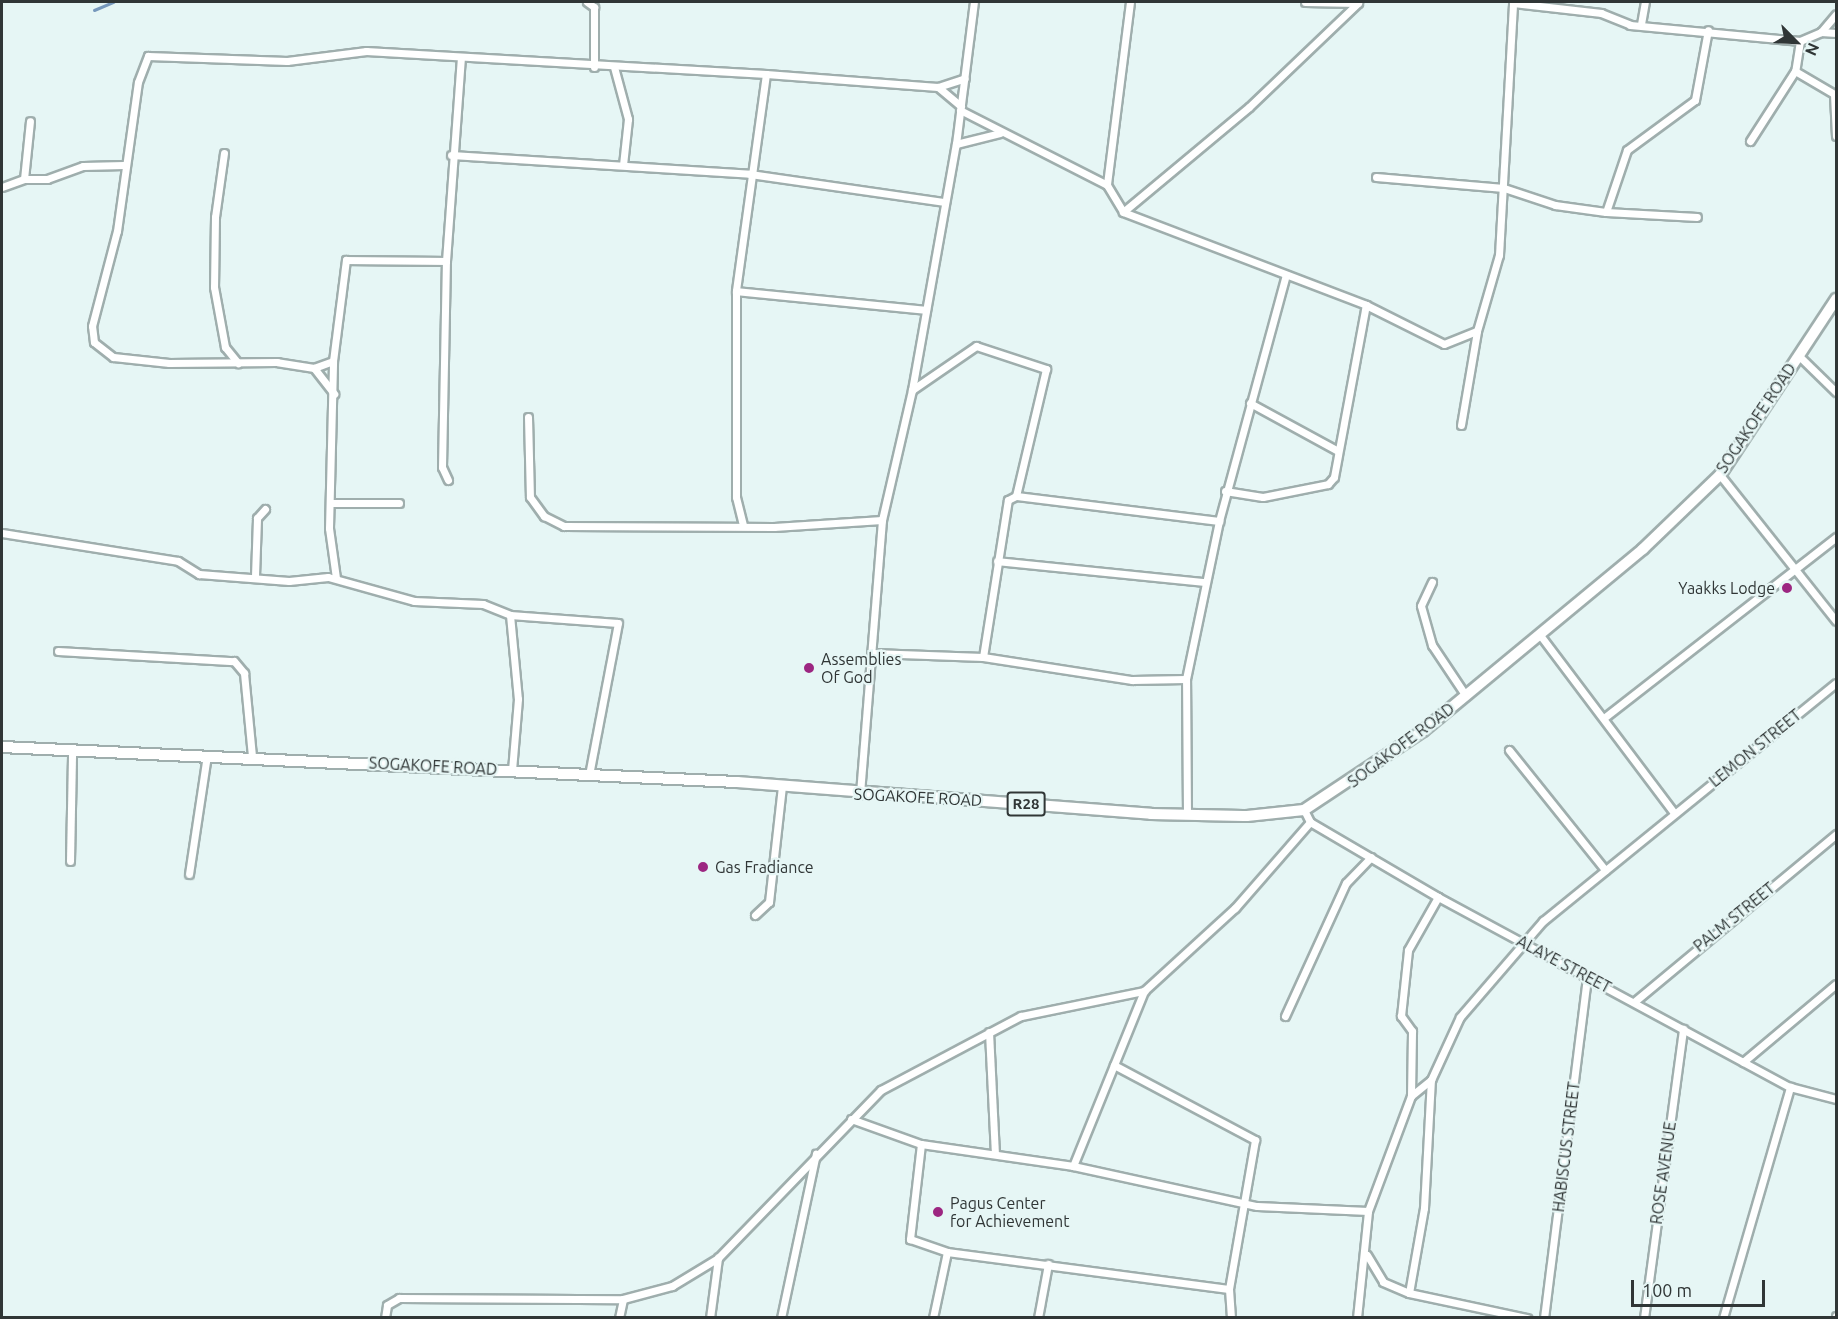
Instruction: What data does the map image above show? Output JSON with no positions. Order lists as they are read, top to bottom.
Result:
{
  "streets": {
    "main road": ["SOGAKOFE ROAD", "R28"],
    "street": [
      "LEMON STREET",
      "PALM STREET",
      "ALAYE STREET",
      "HABISCUS STREET",
      "ROSE AVENUE"
    ]
  },
  "crossings": [
    ["LEMON STREET", "ALAYE STREET"],
    ["PALM STREET", "ALAYE STREET"],
    ["ALAYE STREET", "HABISCUS STREET"],
    ["ALAYE STREET", "ROSE AVENUE"]
  ],
  "places": [
    "Yaakks Lodge",
    "Assemblies Of God",
    "Gas Fradiance",
    "Pagus Center for Achievement"
  ],
  "scale_bar": "100 m",
  "north": "bottom right"
}
